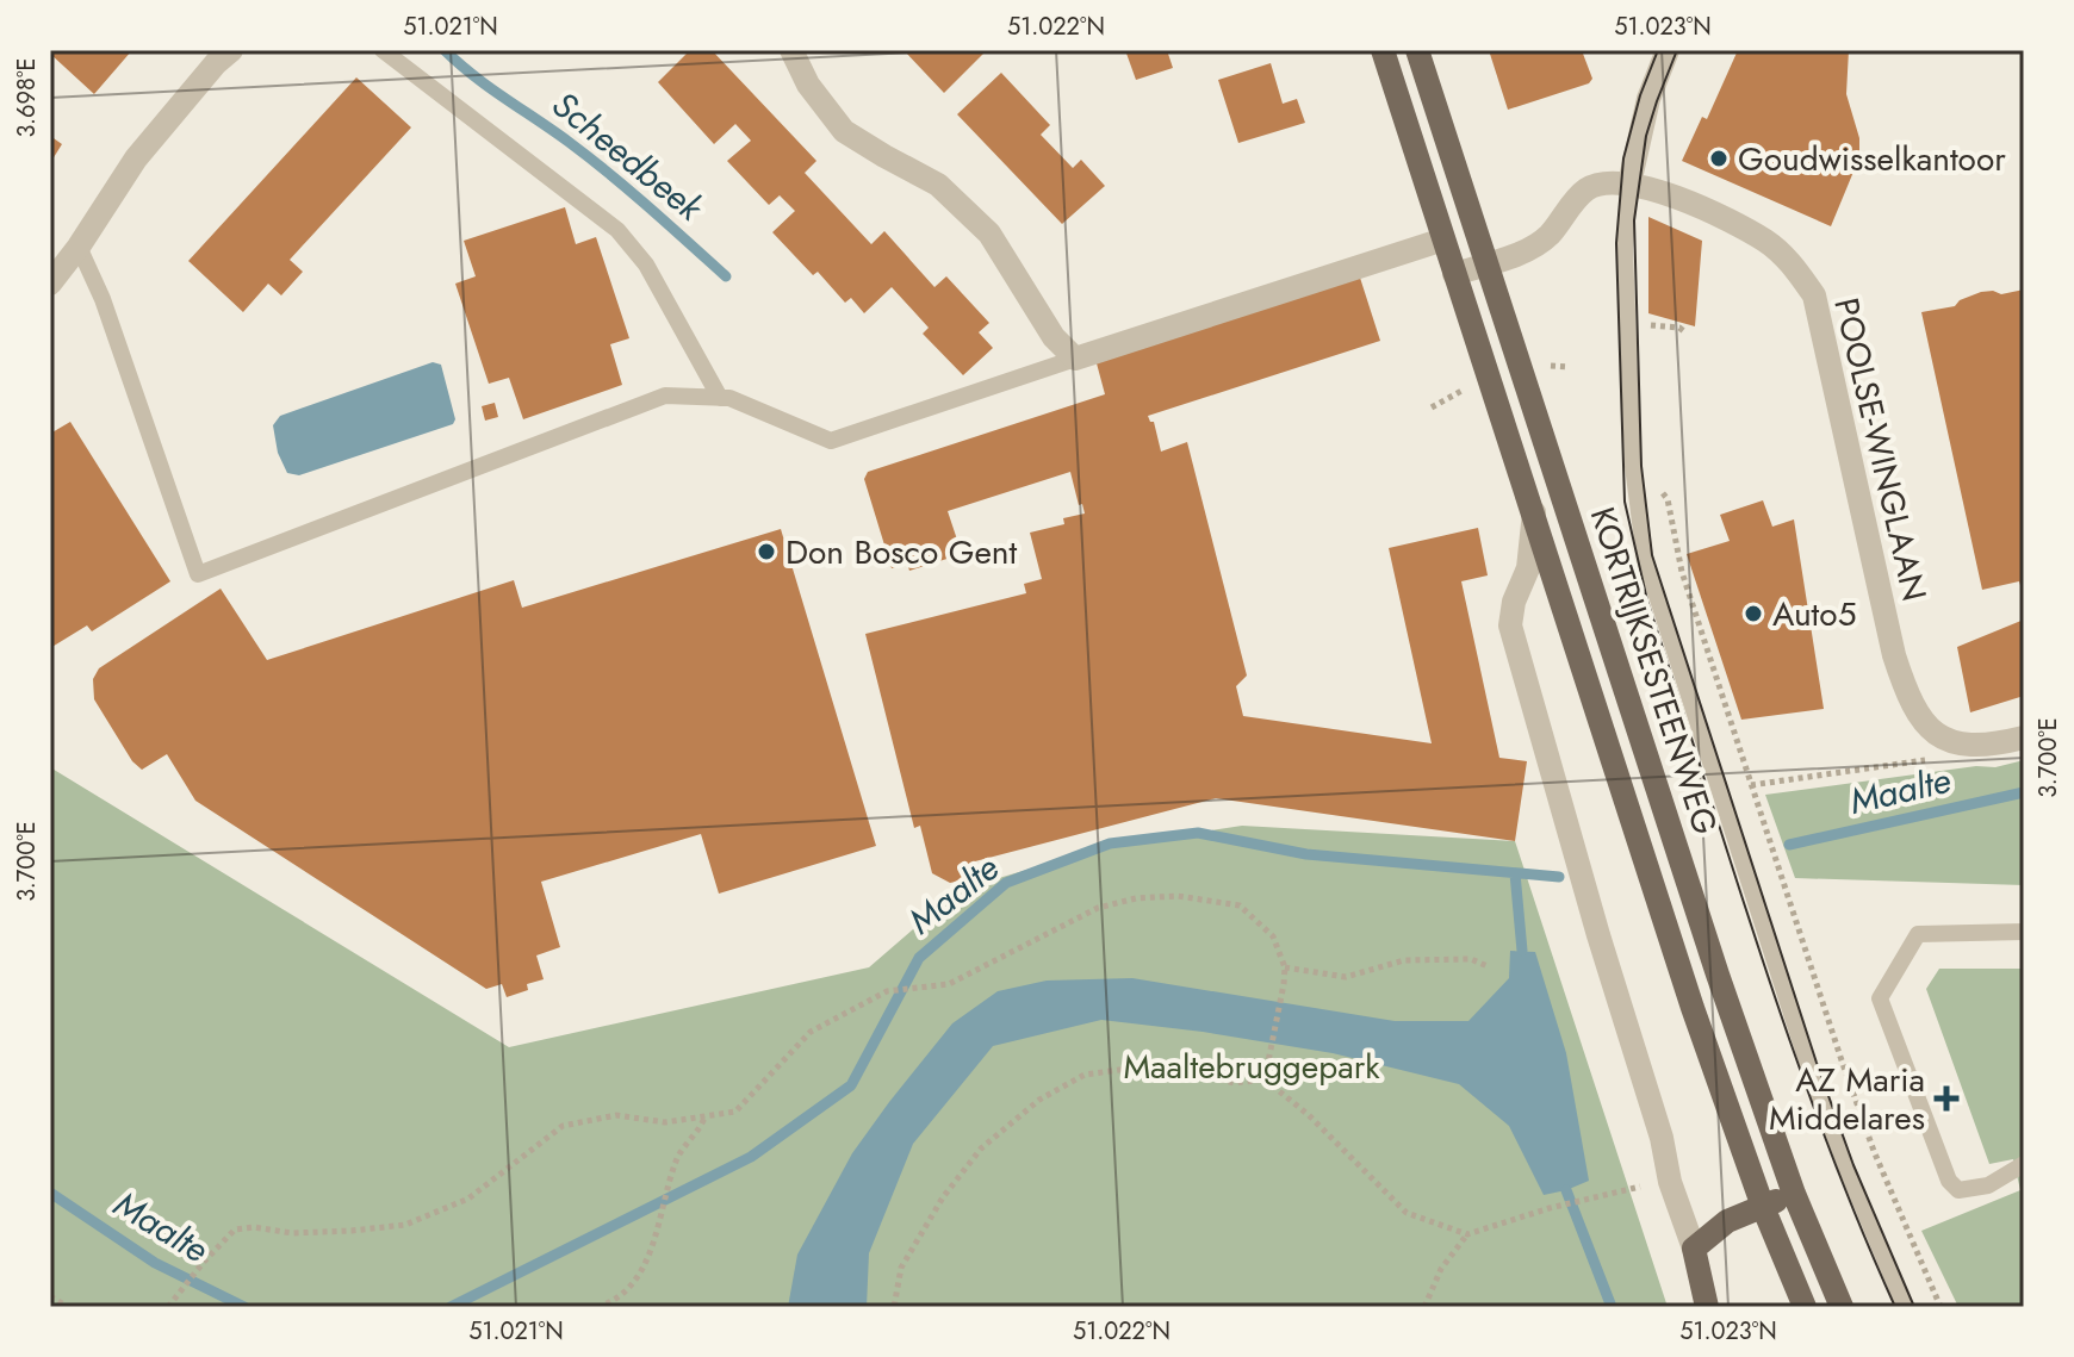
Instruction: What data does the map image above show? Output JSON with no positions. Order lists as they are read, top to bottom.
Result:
{
  "streets": {
    "main road": ["KORTRIJKSESTEENWEG"],
    "street": ["POOLSE-WINGLAAN"]
  },
  "water": ["Scheedbeek", "Maalte"],
  "parks": ["Maaltebruggepark"],
  "places": {
    "other": ["Goudwisselkantoor", "Don Bosco Gent", "Auto5"],
    "health": ["AZ Maria Middelares"]
  },
  "coordinates": [
    "51.021°N",
    "51.022°N",
    "51.023°N",
    "3.698°E",
    "3.700°E"
  ]
}
